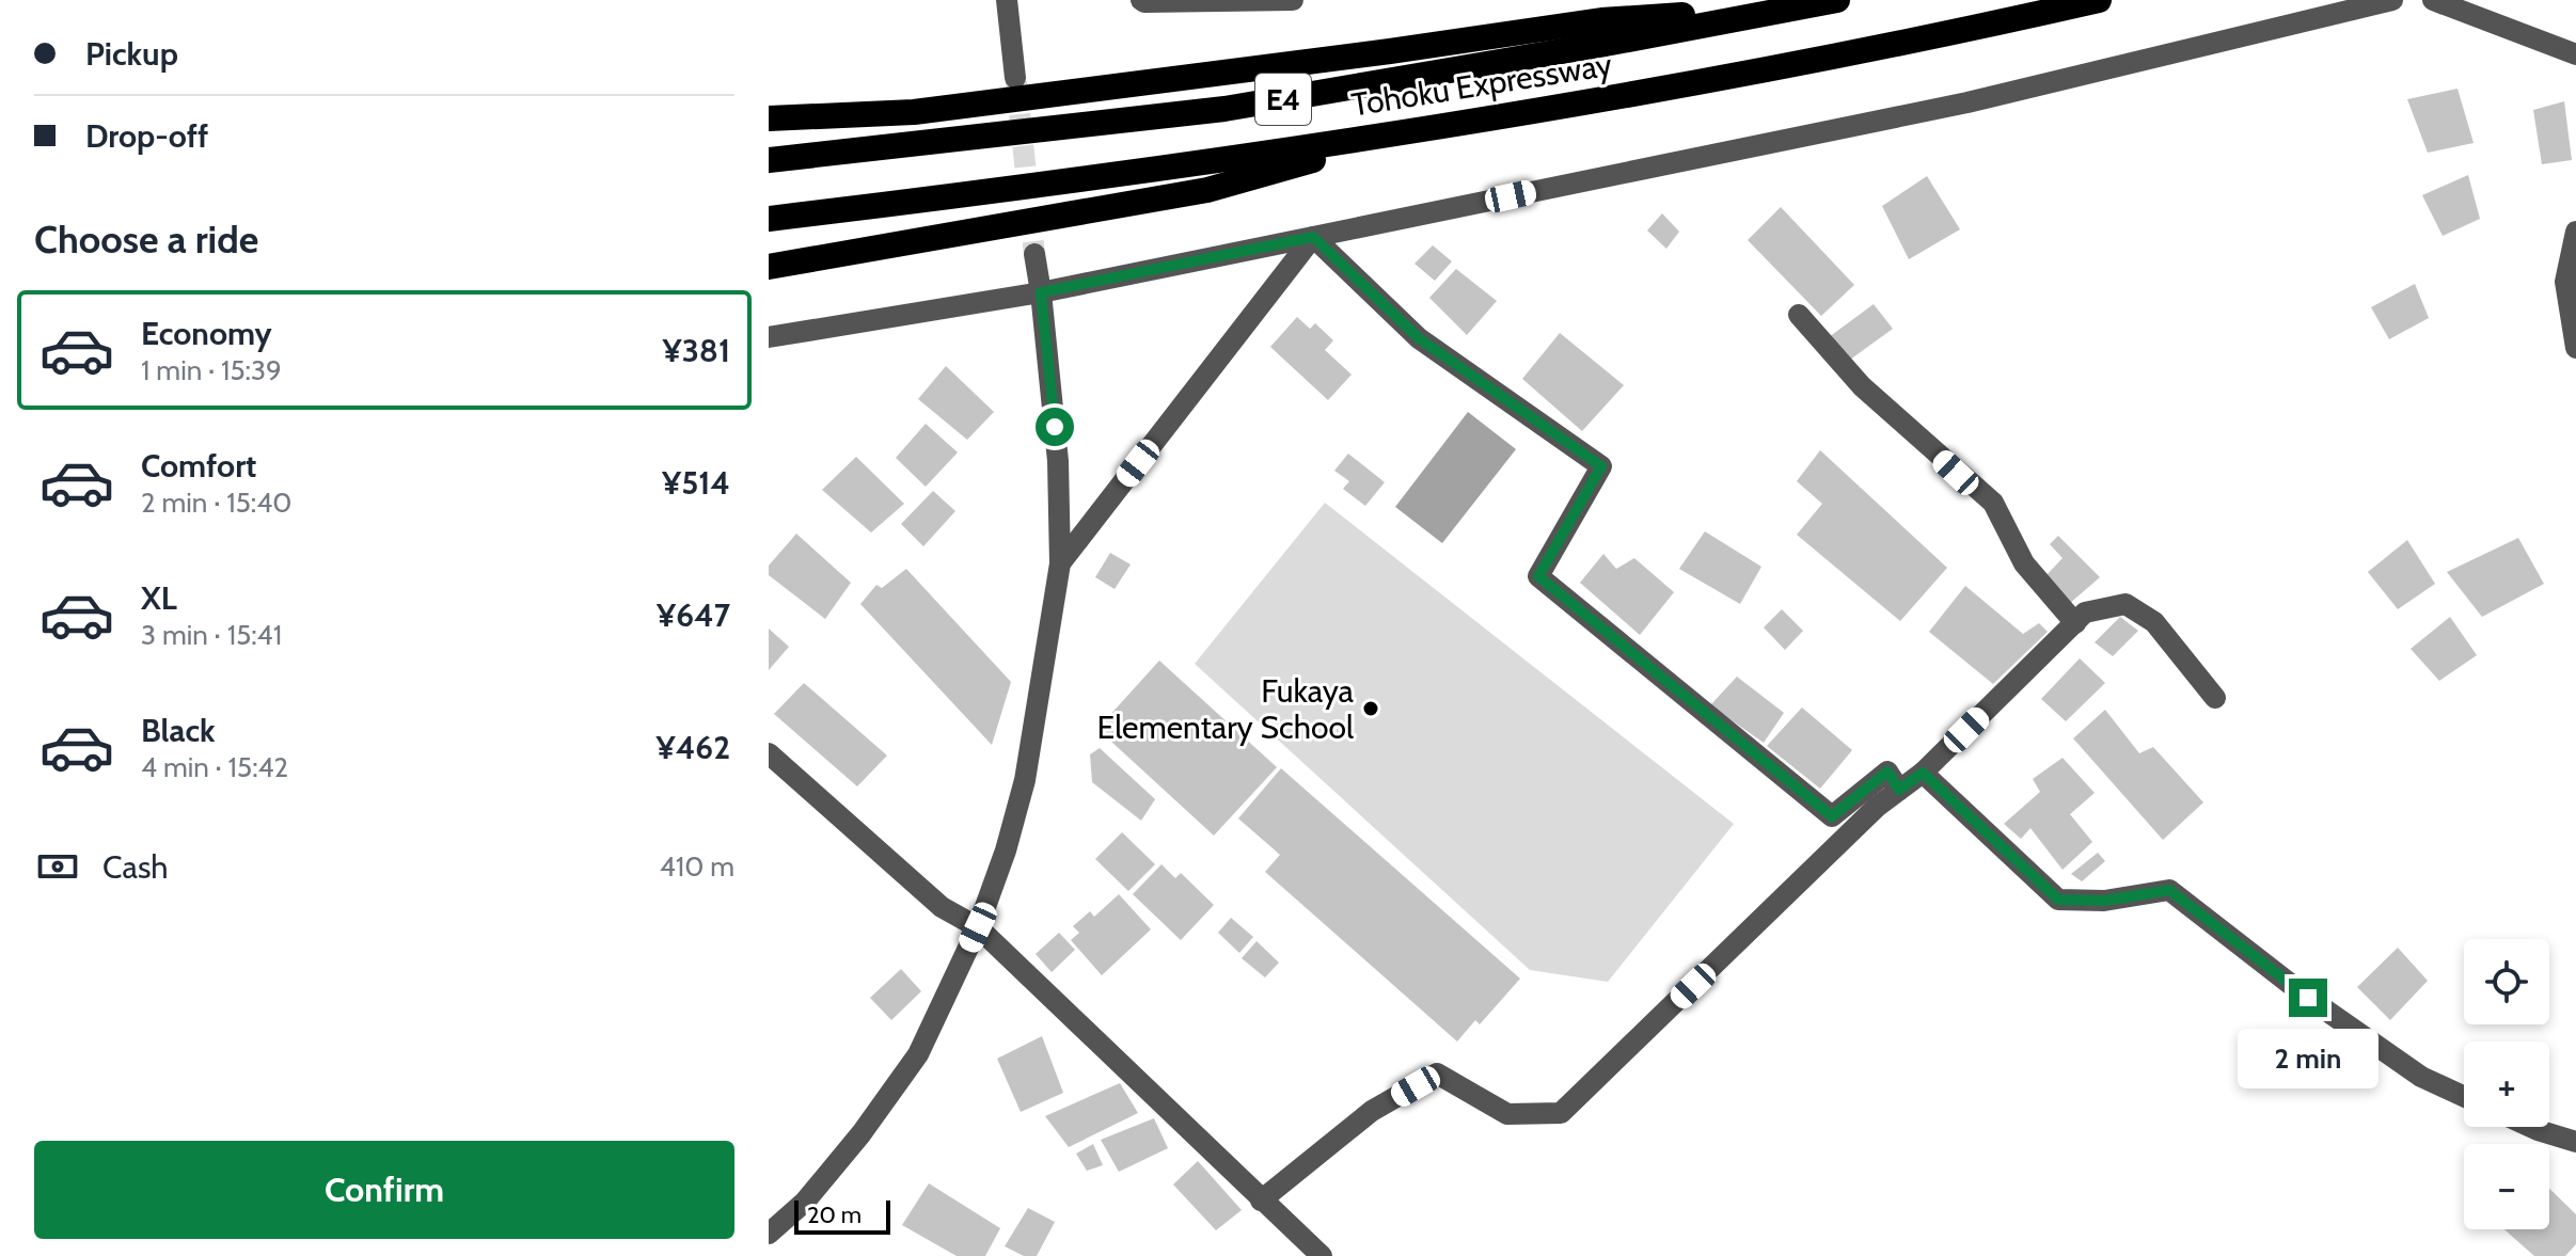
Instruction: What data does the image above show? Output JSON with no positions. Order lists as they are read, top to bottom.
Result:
{
  "streets": {
    "highway": ["Tohoku Expressway", "E4"]
  },
  "places": ["Fukaya Elementary School"],
  "scale_bar": "20 m",
  "page": {
    "banner": ["Pickup", "Drop-off"],
    "heading": "Choose a ride",
    "list": [
      {
        "name": "Economy",
        "note": "1 min · 15:39",
        "value": "¥381"
      },
      {
        "name": "Comfort",
        "note": "2 min · 15:40",
        "value": "¥514"
      },
      {
        "name": "XL",
        "note": "3 min · 15:41",
        "value": "¥647"
      },
      {
        "name": "Black",
        "note": "4 min · 15:42",
        "value": "¥462"
      }
    ],
    "pay": ["Cash", "410 m"],
    "map_buttons": ["+", "−"],
    "bubble": "2 min",
    "buttons": "Confirm",
    "scale": "20 m"
  }
}
